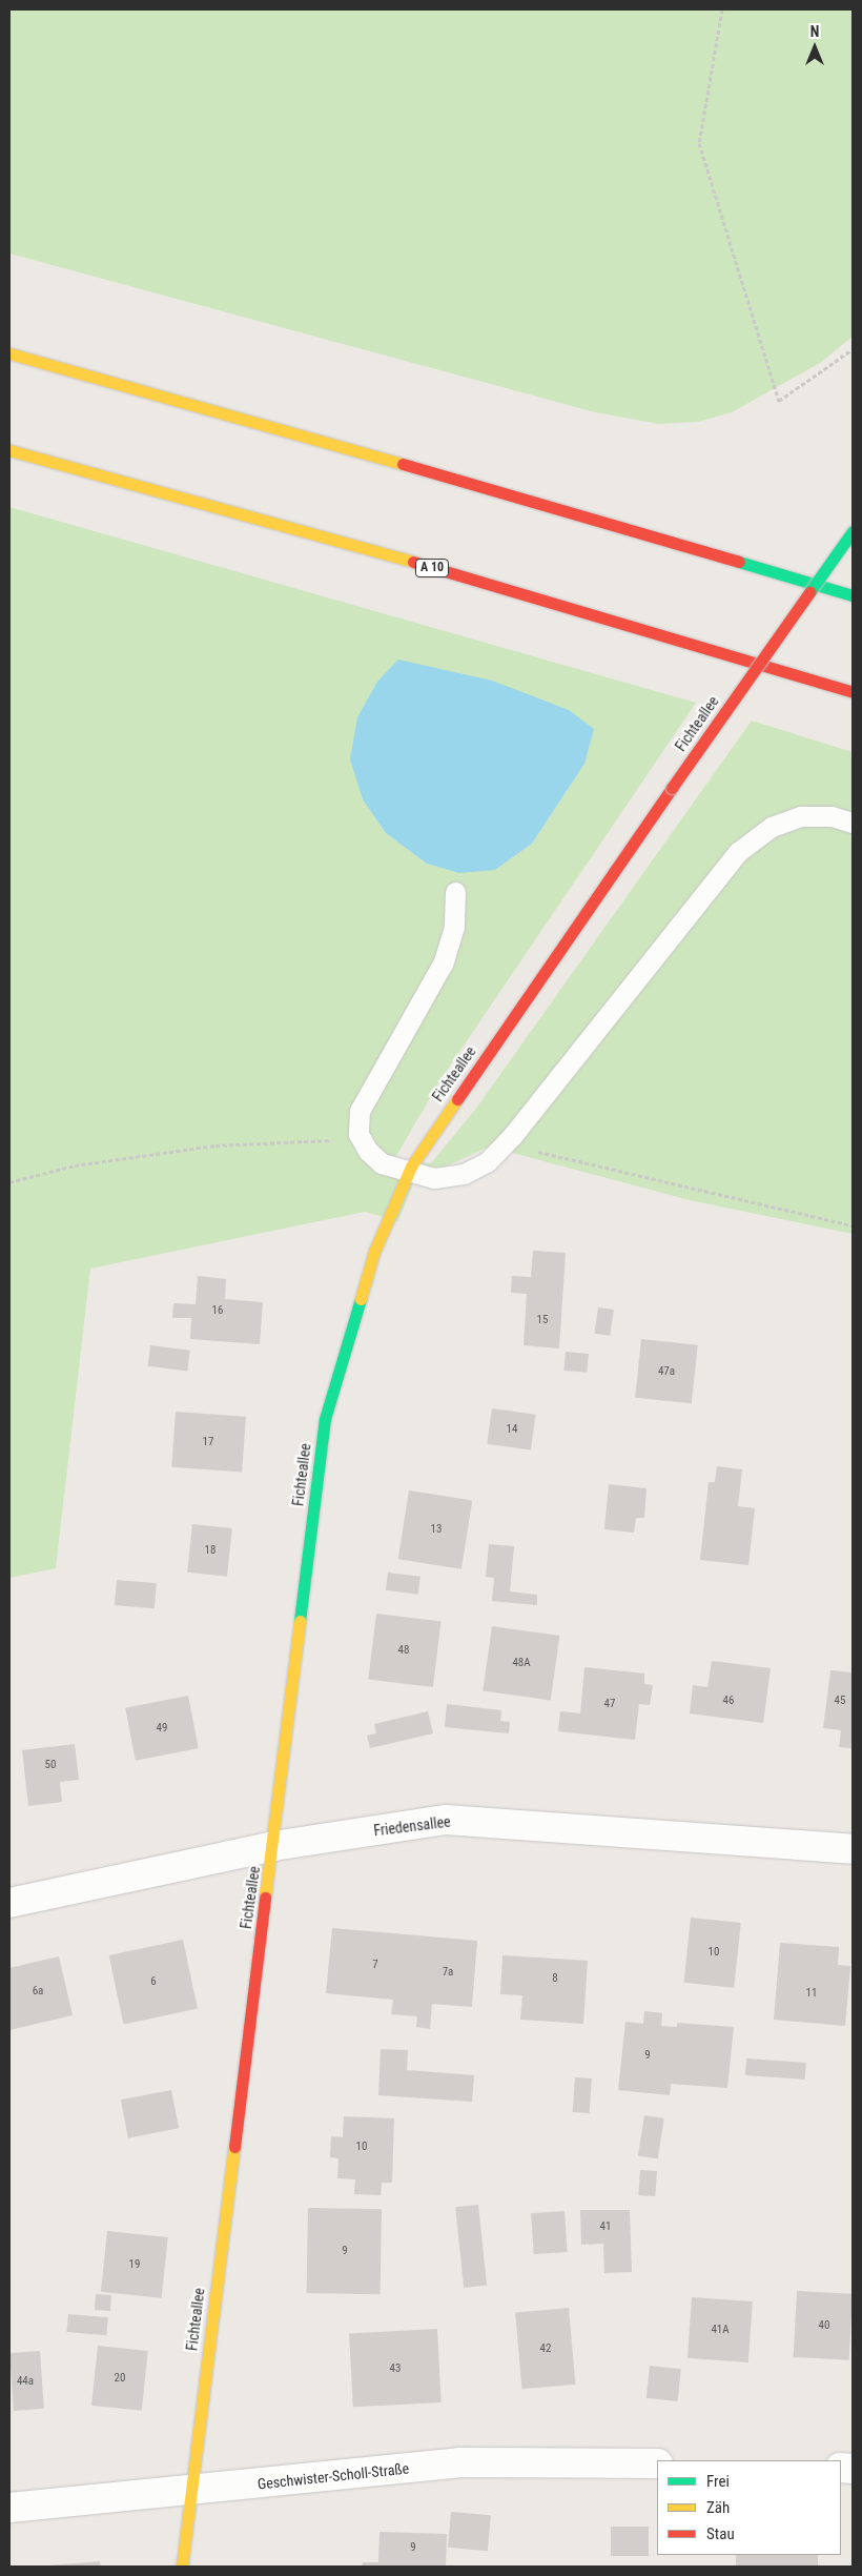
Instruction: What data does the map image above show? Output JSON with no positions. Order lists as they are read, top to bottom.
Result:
{
  "streets": {
    "main road": ["A 10", "Fichteallee"],
    "street": ["Friedensallee", "Geschwister-Scholl-Straße"]
  },
  "crossings": [
    ["Fichteallee", "Friedensallee"],
    ["Fichteallee", "Geschwister-Scholl-Straße"]
  ],
  "house_numbers": [
    "16",
    "15",
    "47a",
    "14",
    "17",
    "13",
    "18",
    "48",
    "48A",
    "46",
    "45",
    "47",
    "49",
    "50",
    "10",
    "7",
    "7a",
    "8",
    "6",
    "6a",
    "11",
    "9",
    "10",
    "41",
    "9",
    "19",
    "40",
    "41A",
    "42",
    "43",
    "20",
    "44a",
    "9"
  ],
  "legend": ["Frei", "Zäh", "Stau"],
  "north": "top"
}
